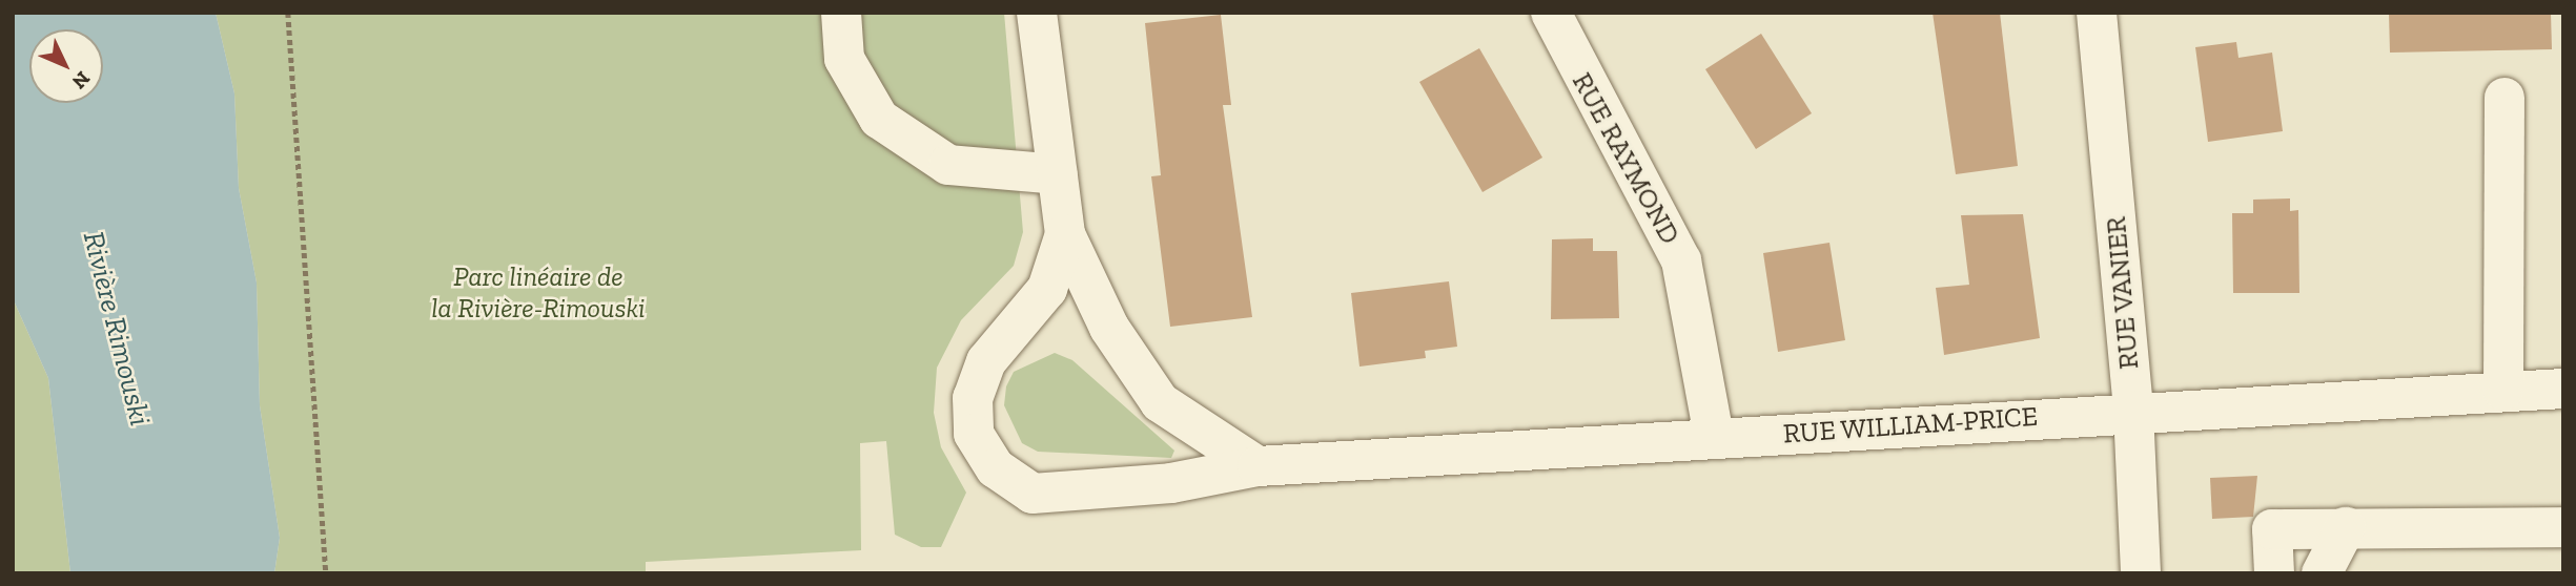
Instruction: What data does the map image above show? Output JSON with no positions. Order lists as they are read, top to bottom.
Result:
{
  "streets": {
    "street": ["RUE RAYMOND", "RUE VANIER", "RUE WILLIAM-PRICE"]
  },
  "crossings": [
    ["RUE RAYMOND", "RUE WILLIAM-PRICE"],
    ["RUE VANIER", "RUE WILLIAM-PRICE"]
  ],
  "water": ["Rivière Rimouski"],
  "parks": ["Parc linéaire de la Rivière-Rimouski"],
  "north": "bottom right"
}
